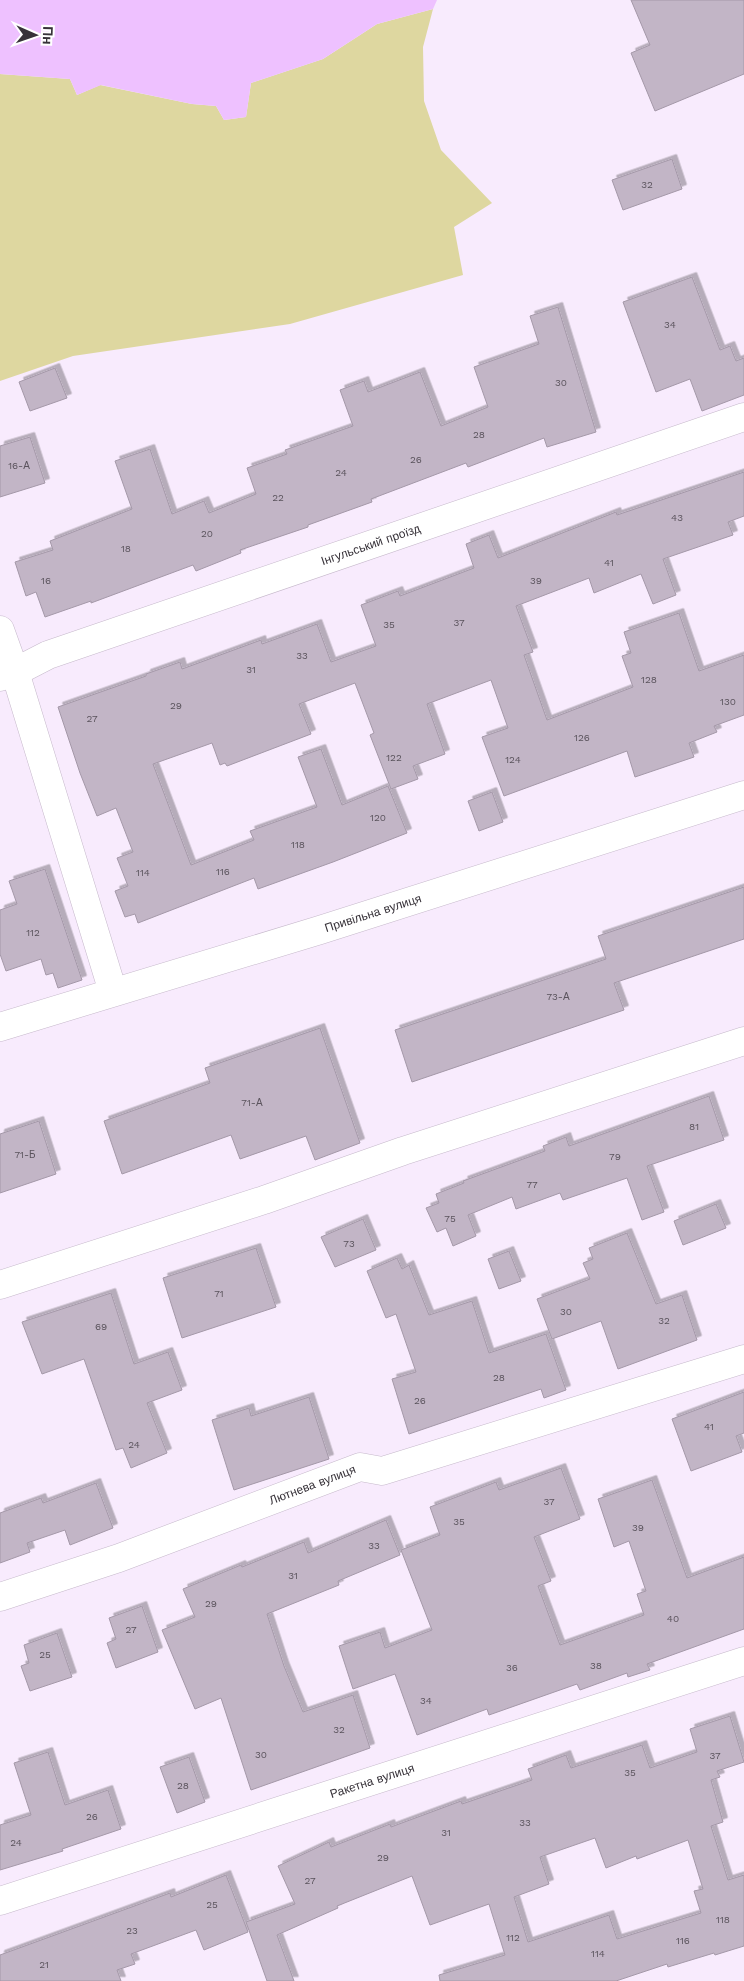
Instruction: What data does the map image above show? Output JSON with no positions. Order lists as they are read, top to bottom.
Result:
{
  "streets": {
    "street": [
      "Інгульський проїзд",
      "Привільна вулиця",
      "Лютнева вулиця",
      "Ракетна вулиця"
    ]
  },
  "house_numbers": [
    "32",
    "34",
    "30",
    "28",
    "26",
    "16-А",
    "24",
    "22",
    "43",
    "20",
    "18",
    "41",
    "16",
    "39",
    "37",
    "35",
    "33",
    "31",
    "128",
    "130",
    "29",
    "27",
    "126",
    "122",
    "124",
    "120",
    "118",
    "116",
    "114",
    "112",
    "73-А",
    "71-А",
    "81",
    "71-Б",
    "79",
    "77",
    "75",
    "73",
    "71",
    "30",
    "32",
    "69",
    "28",
    "26",
    "41",
    "24",
    "37",
    "35",
    "39",
    "33",
    "31",
    "29",
    "40",
    "27",
    "25",
    "38",
    "36",
    "34",
    "32",
    "30",
    "37",
    "35",
    "28",
    "26",
    "33",
    "31",
    "24",
    "29",
    "27",
    "25",
    "118",
    "23",
    "112",
    "116",
    "114",
    "21"
  ],
  "north": "right"
}
